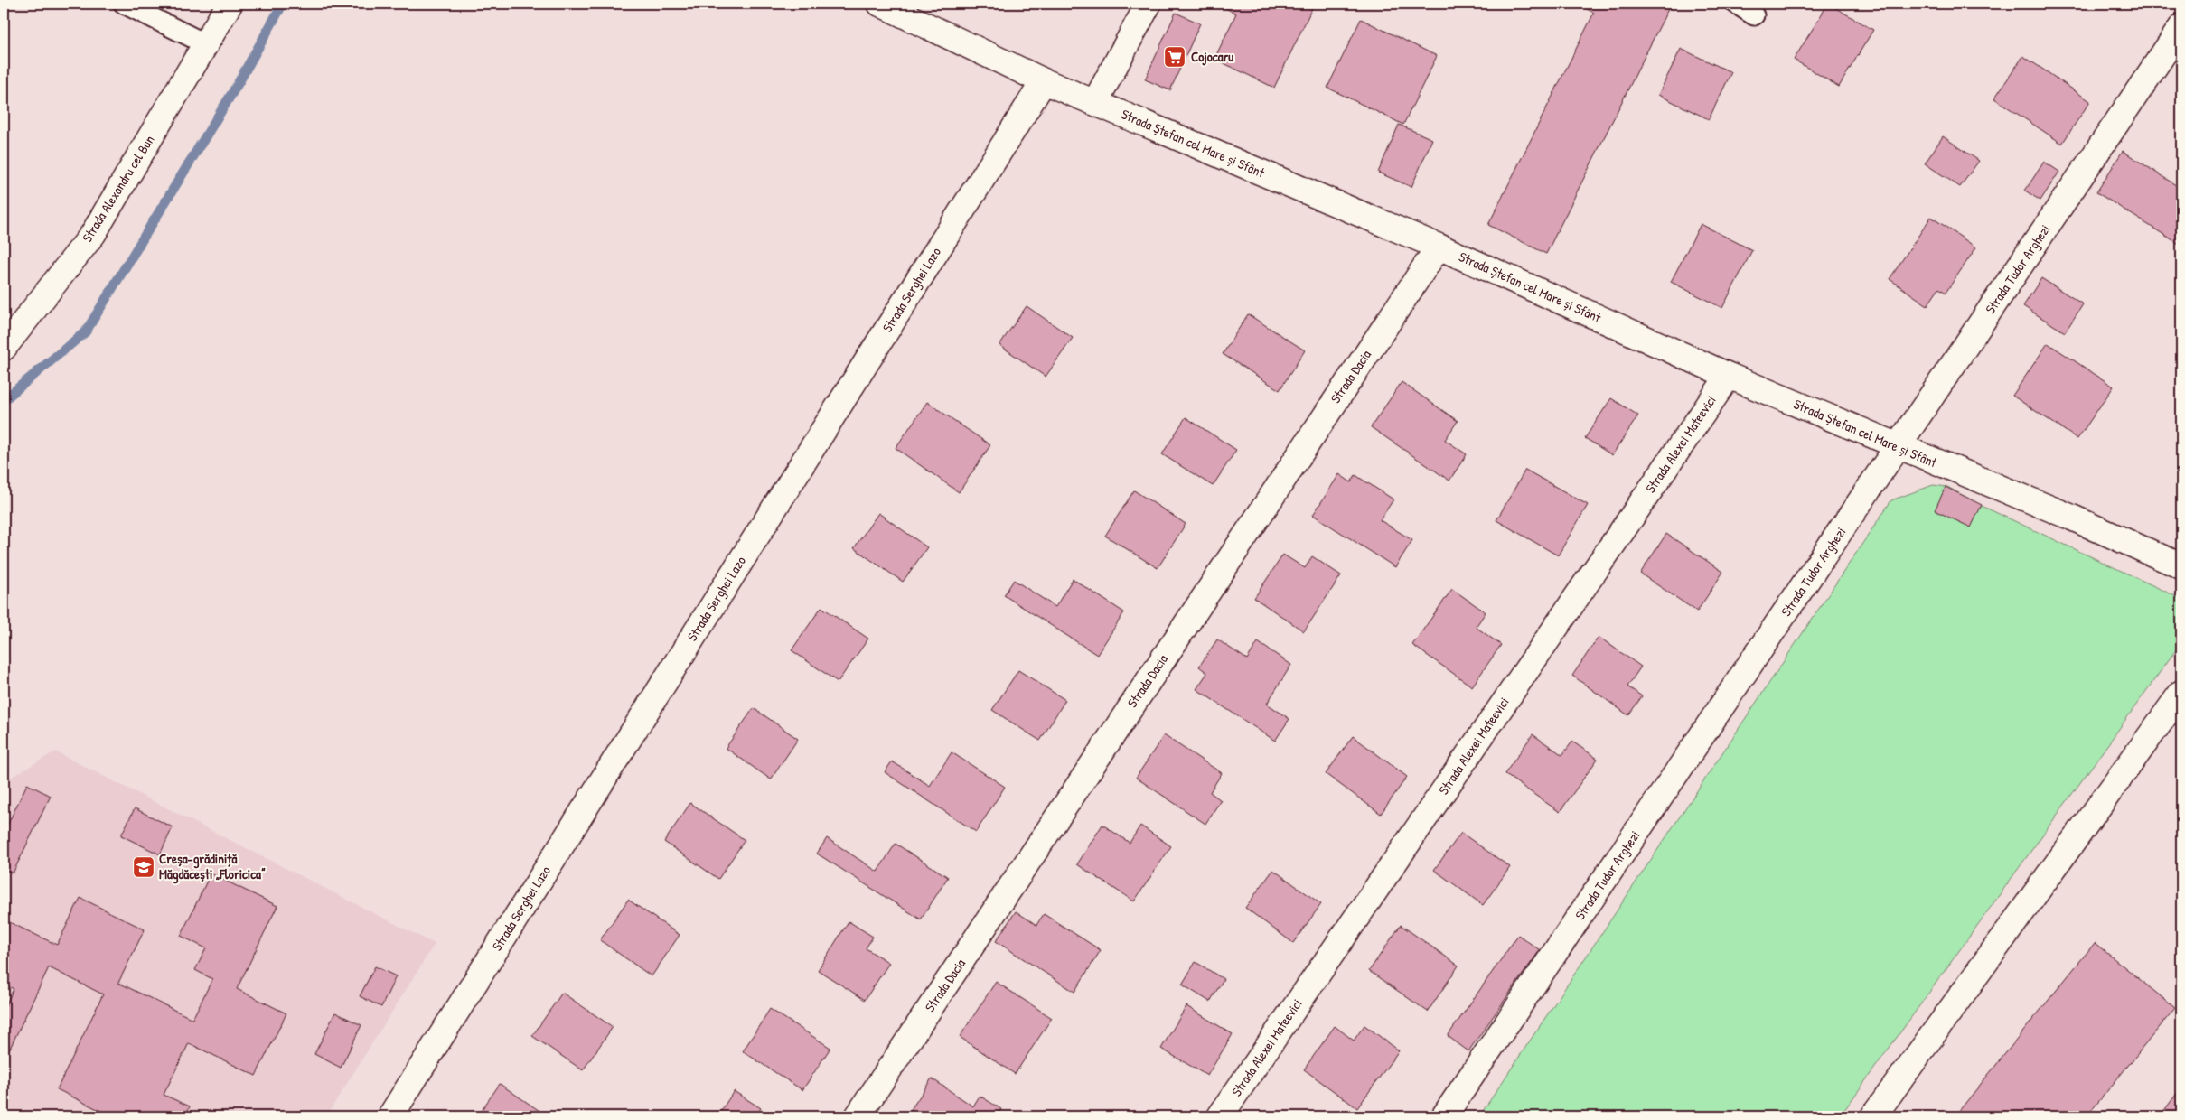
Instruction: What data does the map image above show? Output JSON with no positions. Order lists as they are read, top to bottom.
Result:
{
  "streets": {
    "street": [
      "Strada Ștefan cel Mare și Sfânt",
      "Strada Alexandru cel Bun",
      "Strada Tudor Arghezi",
      "Strada Serghei Lazo",
      "Strada Dacia",
      "Strada Alexei Mateevici"
    ]
  },
  "crossings": [
    ["Strada Ștefan cel Mare și Sfânt", "Strada Tudor Arghezi"],
    ["Strada Ștefan cel Mare și Sfânt", "Strada Serghei Lazo"],
    ["Strada Ștefan cel Mare și Sfânt", "Strada Dacia"],
    ["Strada Ștefan cel Mare și Sfânt", "Strada Alexei Mateevici"]
  ],
  "places": {
    "supermarket": ["Cojocaru"],
    "school or university": ["Creșa-grădiniță Măgdăcești „Floricica”"]
  }
}
